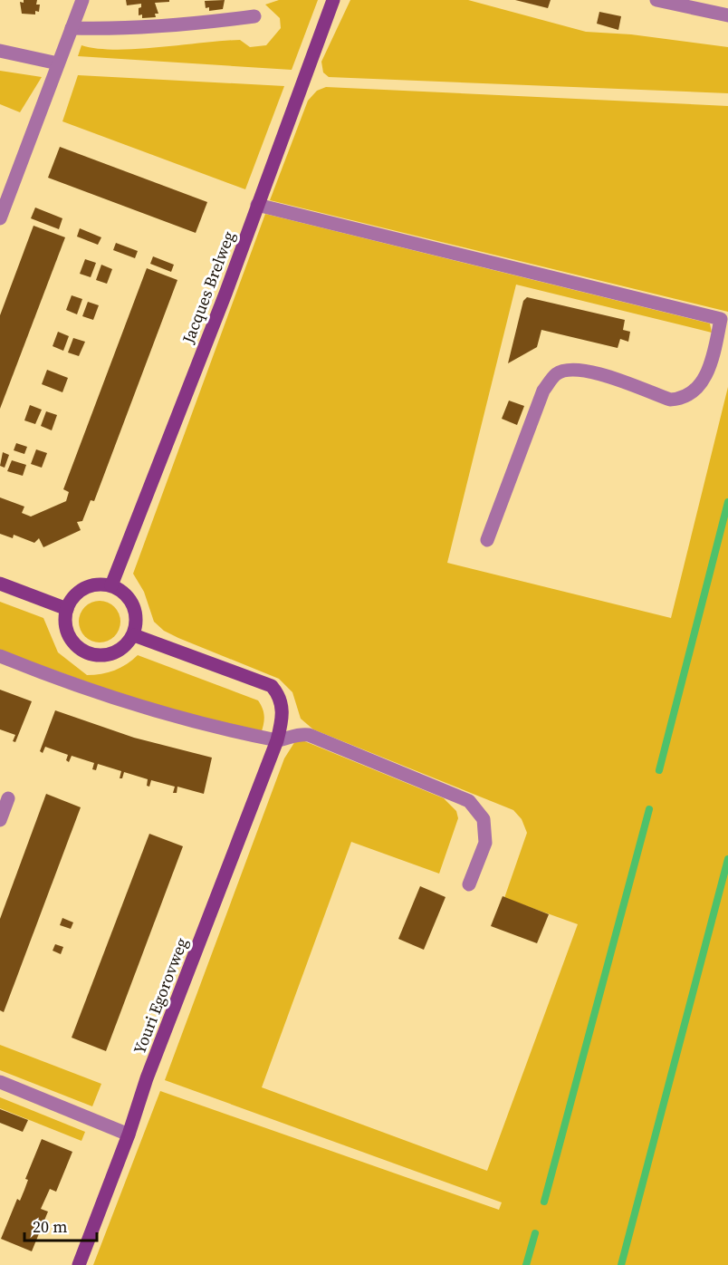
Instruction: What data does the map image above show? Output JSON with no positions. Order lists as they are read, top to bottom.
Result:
{
  "streets": {
    "street": ["Jacques Brelweg", "Youri Egorovweg"]
  },
  "crossings": [
    ["Jacques Brelweg", "Youri Egorovweg"]
  ],
  "scale_bar": "20 m"
}
